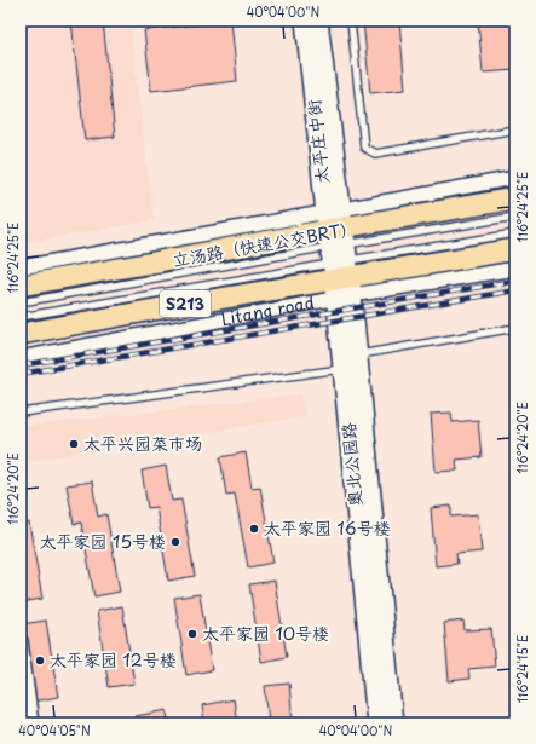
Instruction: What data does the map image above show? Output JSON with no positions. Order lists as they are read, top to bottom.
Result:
{
  "streets": {
    "main road": [
      "太平庄中街",
      "S213",
      "Litang road",
      "奥北公园路"
    ],
    "lane": ["立汤路（快速公交BRT）"]
  },
  "crossings": [
    ["太平庄中街", "立汤路（快速公交BRT）"],
    ["太平庄中街", "Litang road"],
    ["立汤路（快速公交BRT）", "Litang road"]
  ],
  "places": [
    "太平兴园菜市场",
    "太平家园 16号楼",
    "太平家园 15号楼",
    "太平家园 10号楼",
    "太平家园 12号楼"
  ],
  "coordinates": [
    "40°04'00\"N",
    "116°24'25\"E",
    "116°24'20\"E",
    "116°24'15\"E",
    "40°04'05\"N"
  ]
}
